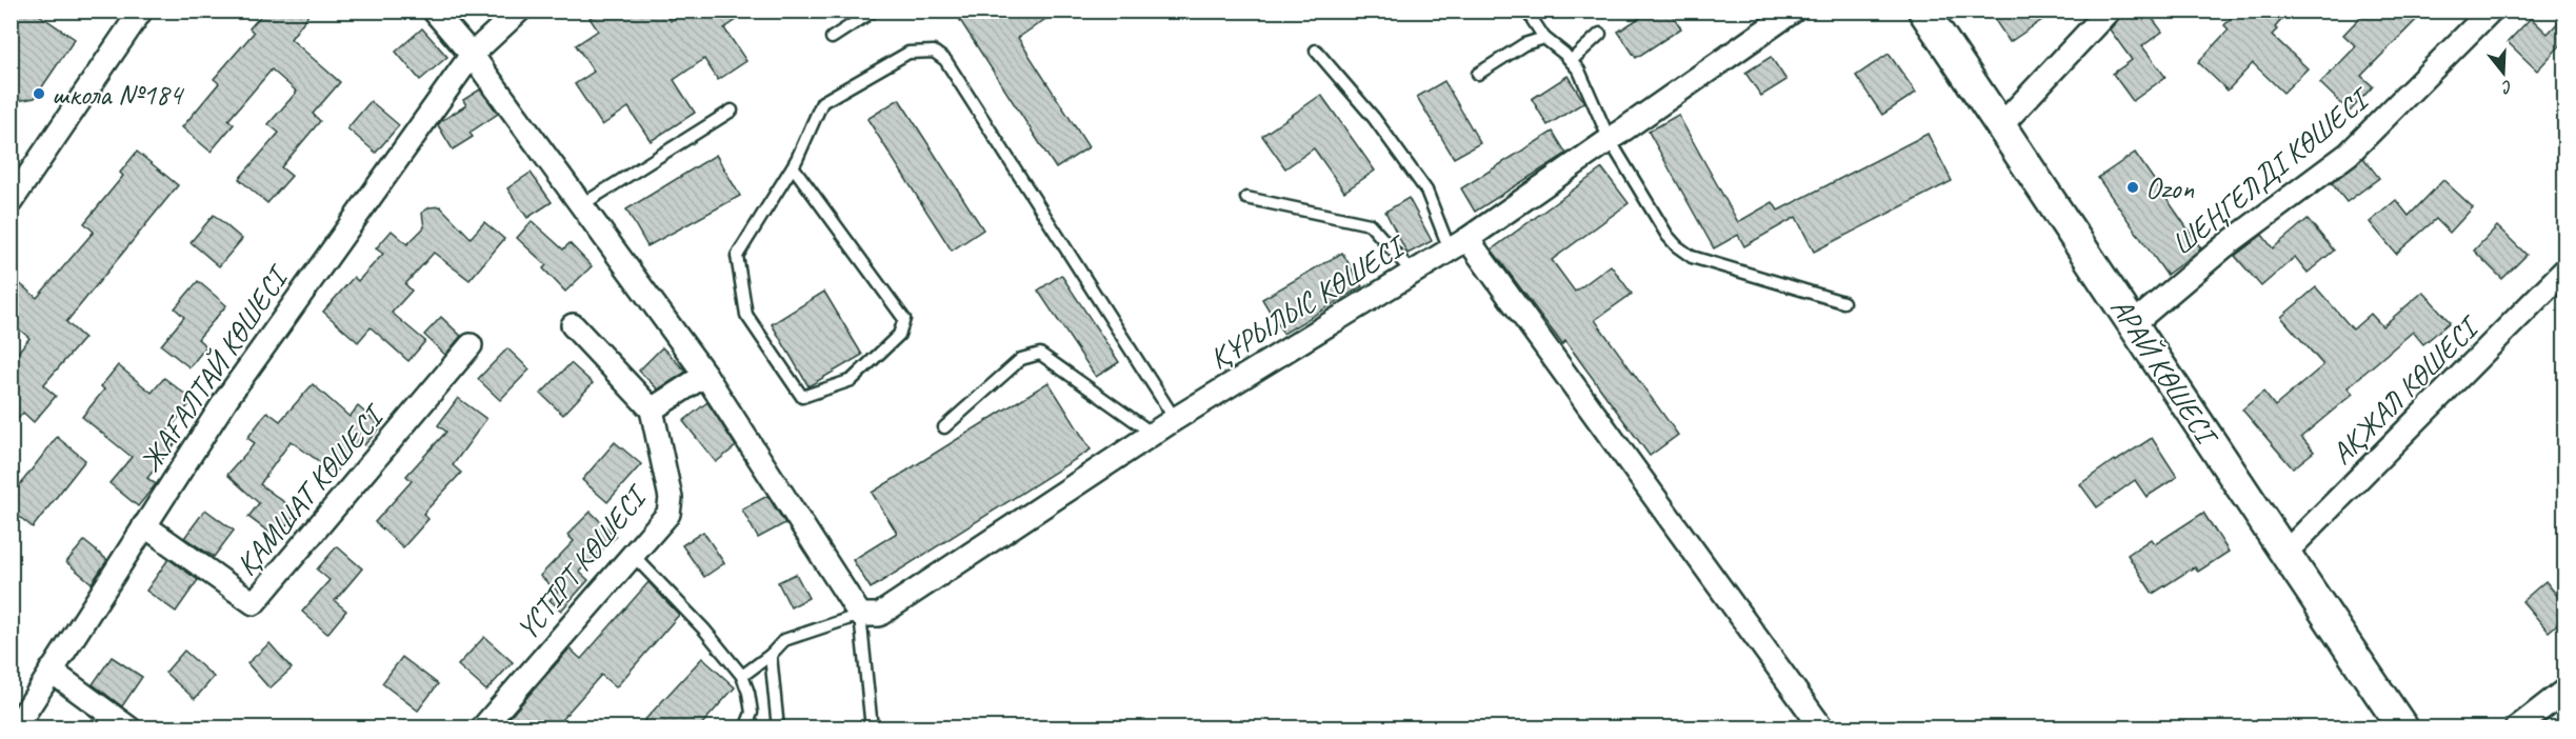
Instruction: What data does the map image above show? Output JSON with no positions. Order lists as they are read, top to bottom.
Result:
{
  "streets": {
    "main road": ["АРАЙ КӨШЕСІ"],
    "street": [
      "ШЕҢГЕЛДІ КӨШЕСІ",
      "ҚҰРЫЛЫС КӨШЕСІ",
      "ЖАҒАЛТАЙ КӨШЕСІ",
      "АҚЖАЛ КӨШЕСІ",
      "ҚАМШАТ КӨШЕСІ",
      "ҮСТІРТ КӨШЕСІ"
    ]
  },
  "crossings": [
    ["ШЕҢГЕЛДІ КӨШЕСІ", "АРАЙ КӨШЕСІ"],
    ["АРАЙ КӨШЕСІ", "АҚЖАЛ КӨШЕСІ"],
    ["ЖАҒАЛТАЙ КӨШЕСІ", "ҚАМШАТ КӨШЕСІ"]
  ],
  "places": ["школа №184", "Ozon"],
  "north": "bottom"
}
